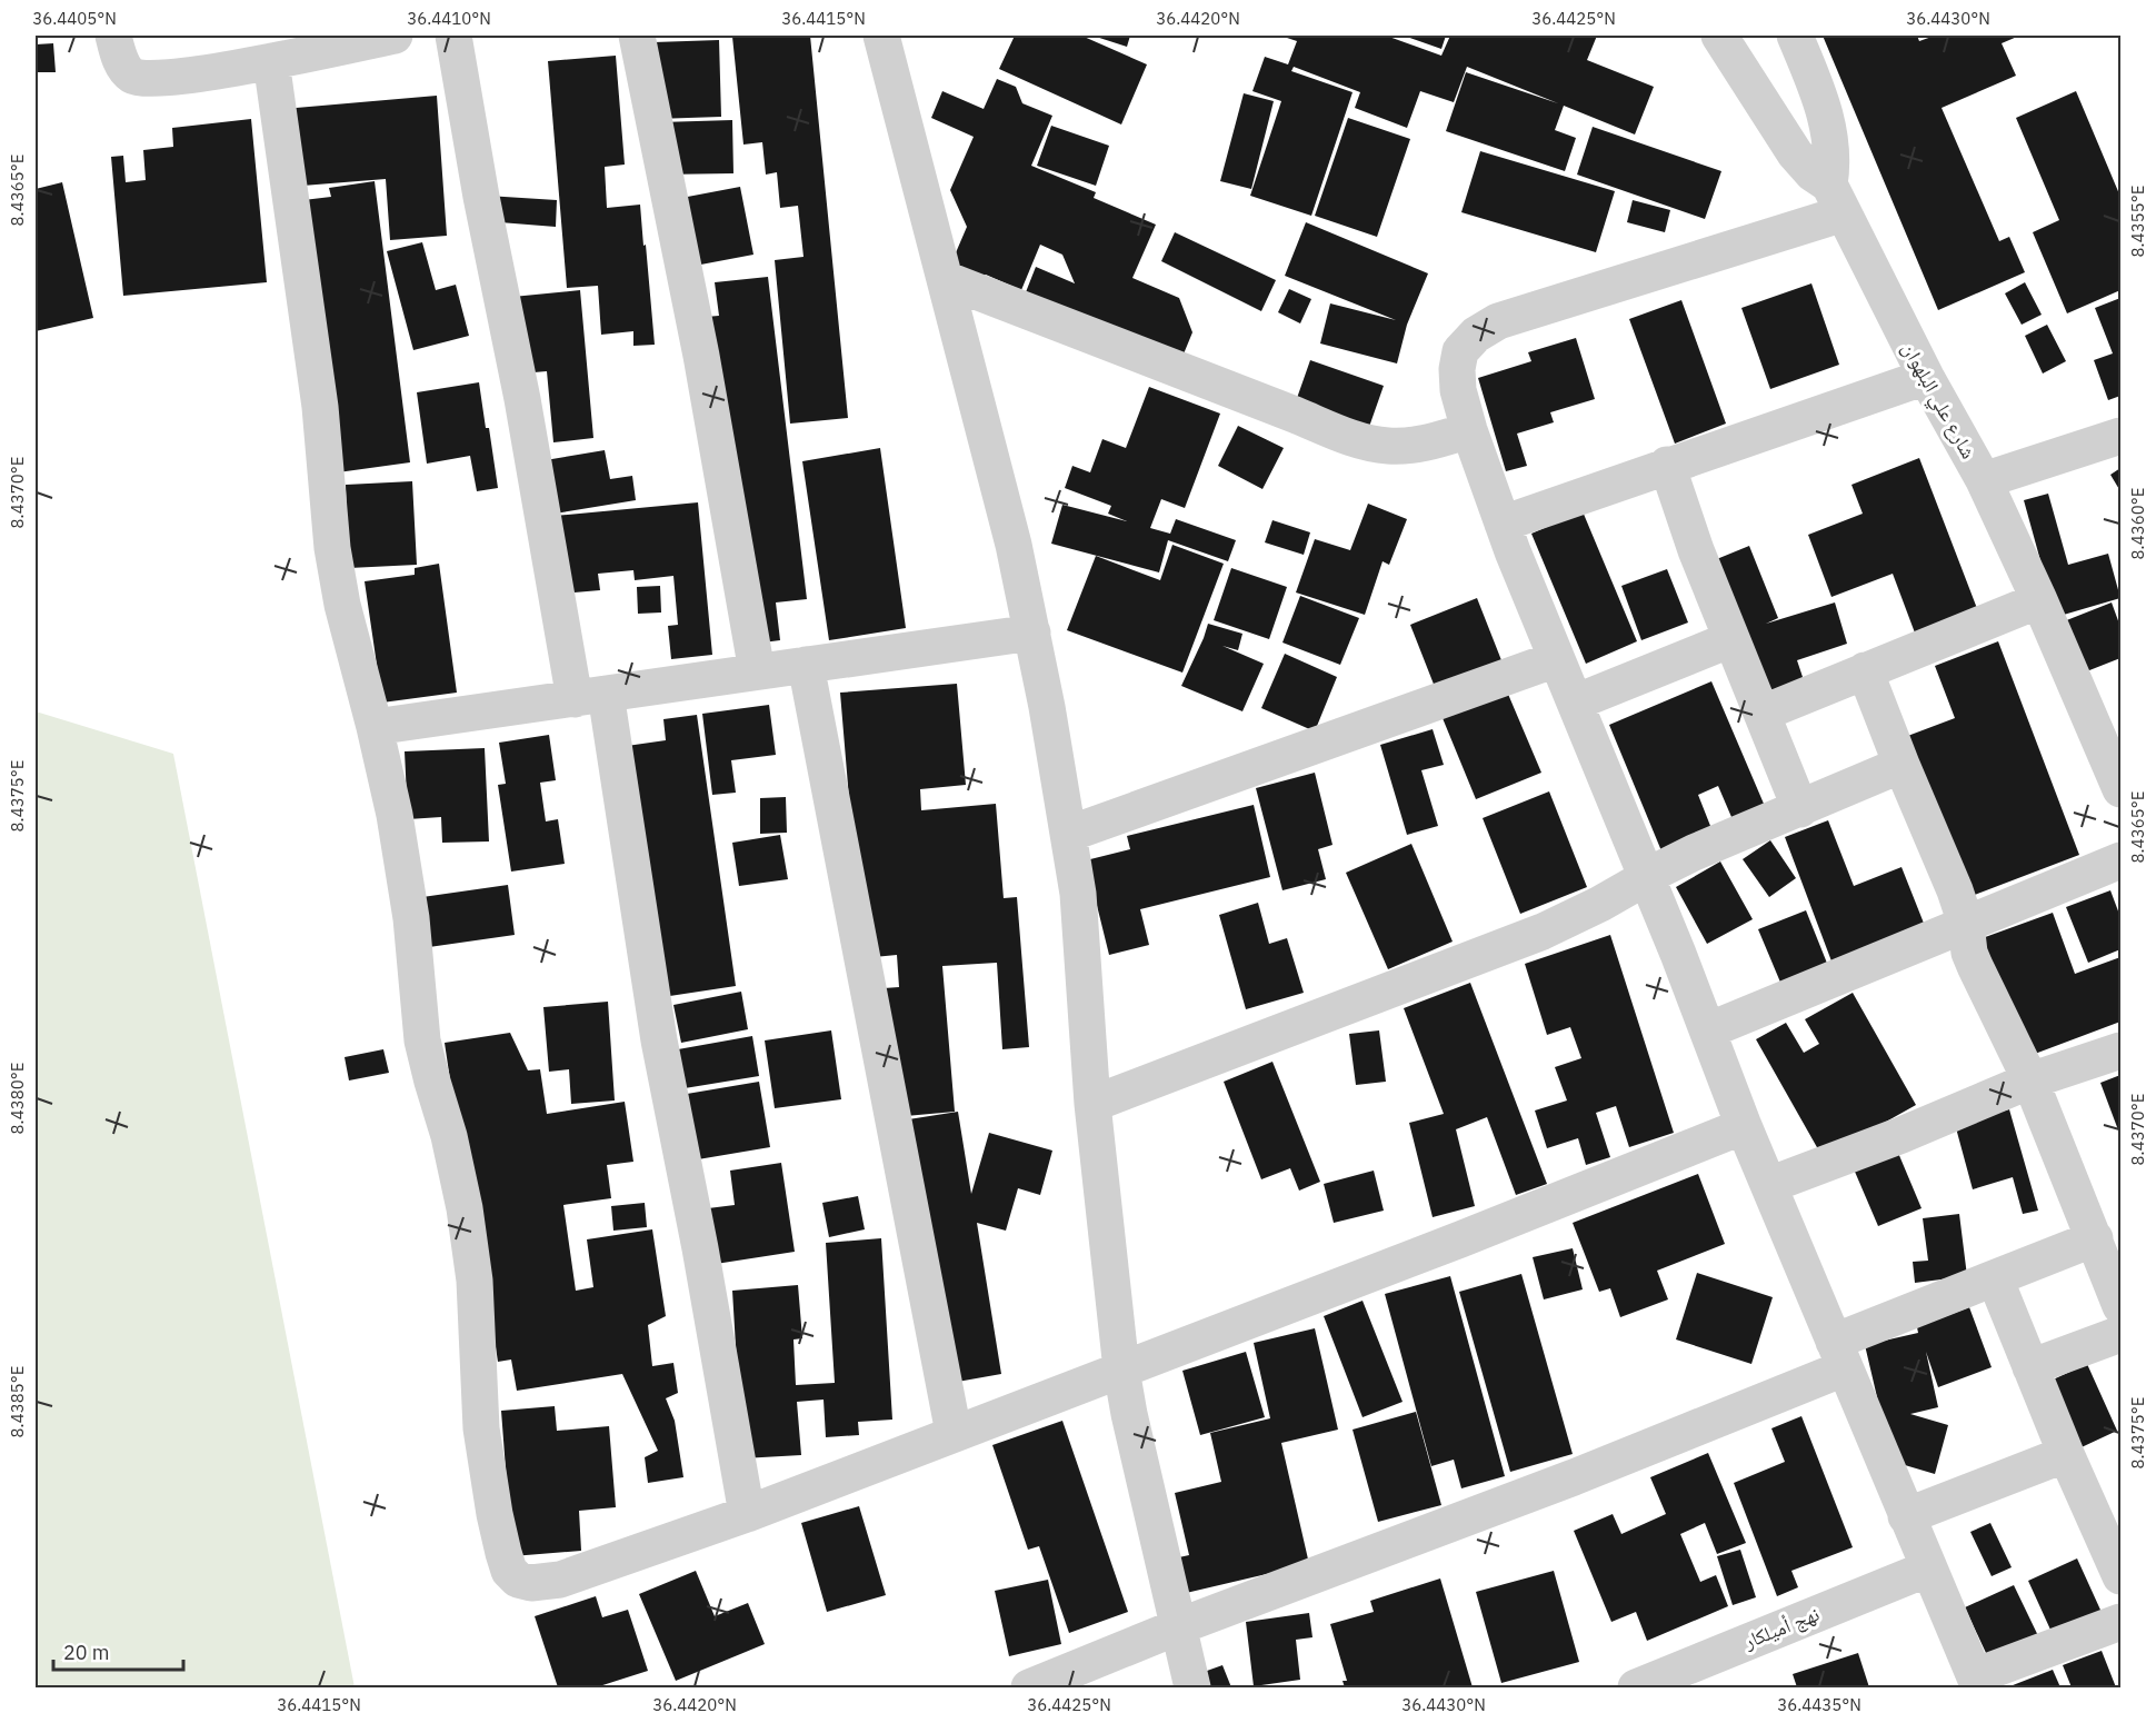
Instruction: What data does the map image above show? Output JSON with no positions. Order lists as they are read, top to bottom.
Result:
{
  "streets": {
    "street": ["شارع علي البلهوان", "نهج أميلكار"]
  },
  "scale_bar": "20 m",
  "coordinates": [
    "36.4405°N",
    "36.4410°N",
    "36.4415°N",
    "36.4420°N",
    "36.4425°N",
    "36.4430°N",
    "8.4365°E",
    "8.4355°E",
    "8.4370°E",
    "8.4360°E",
    "8.4375°E",
    "8.4380°E",
    "8.4385°E",
    "36.4435°N"
  ]
}
